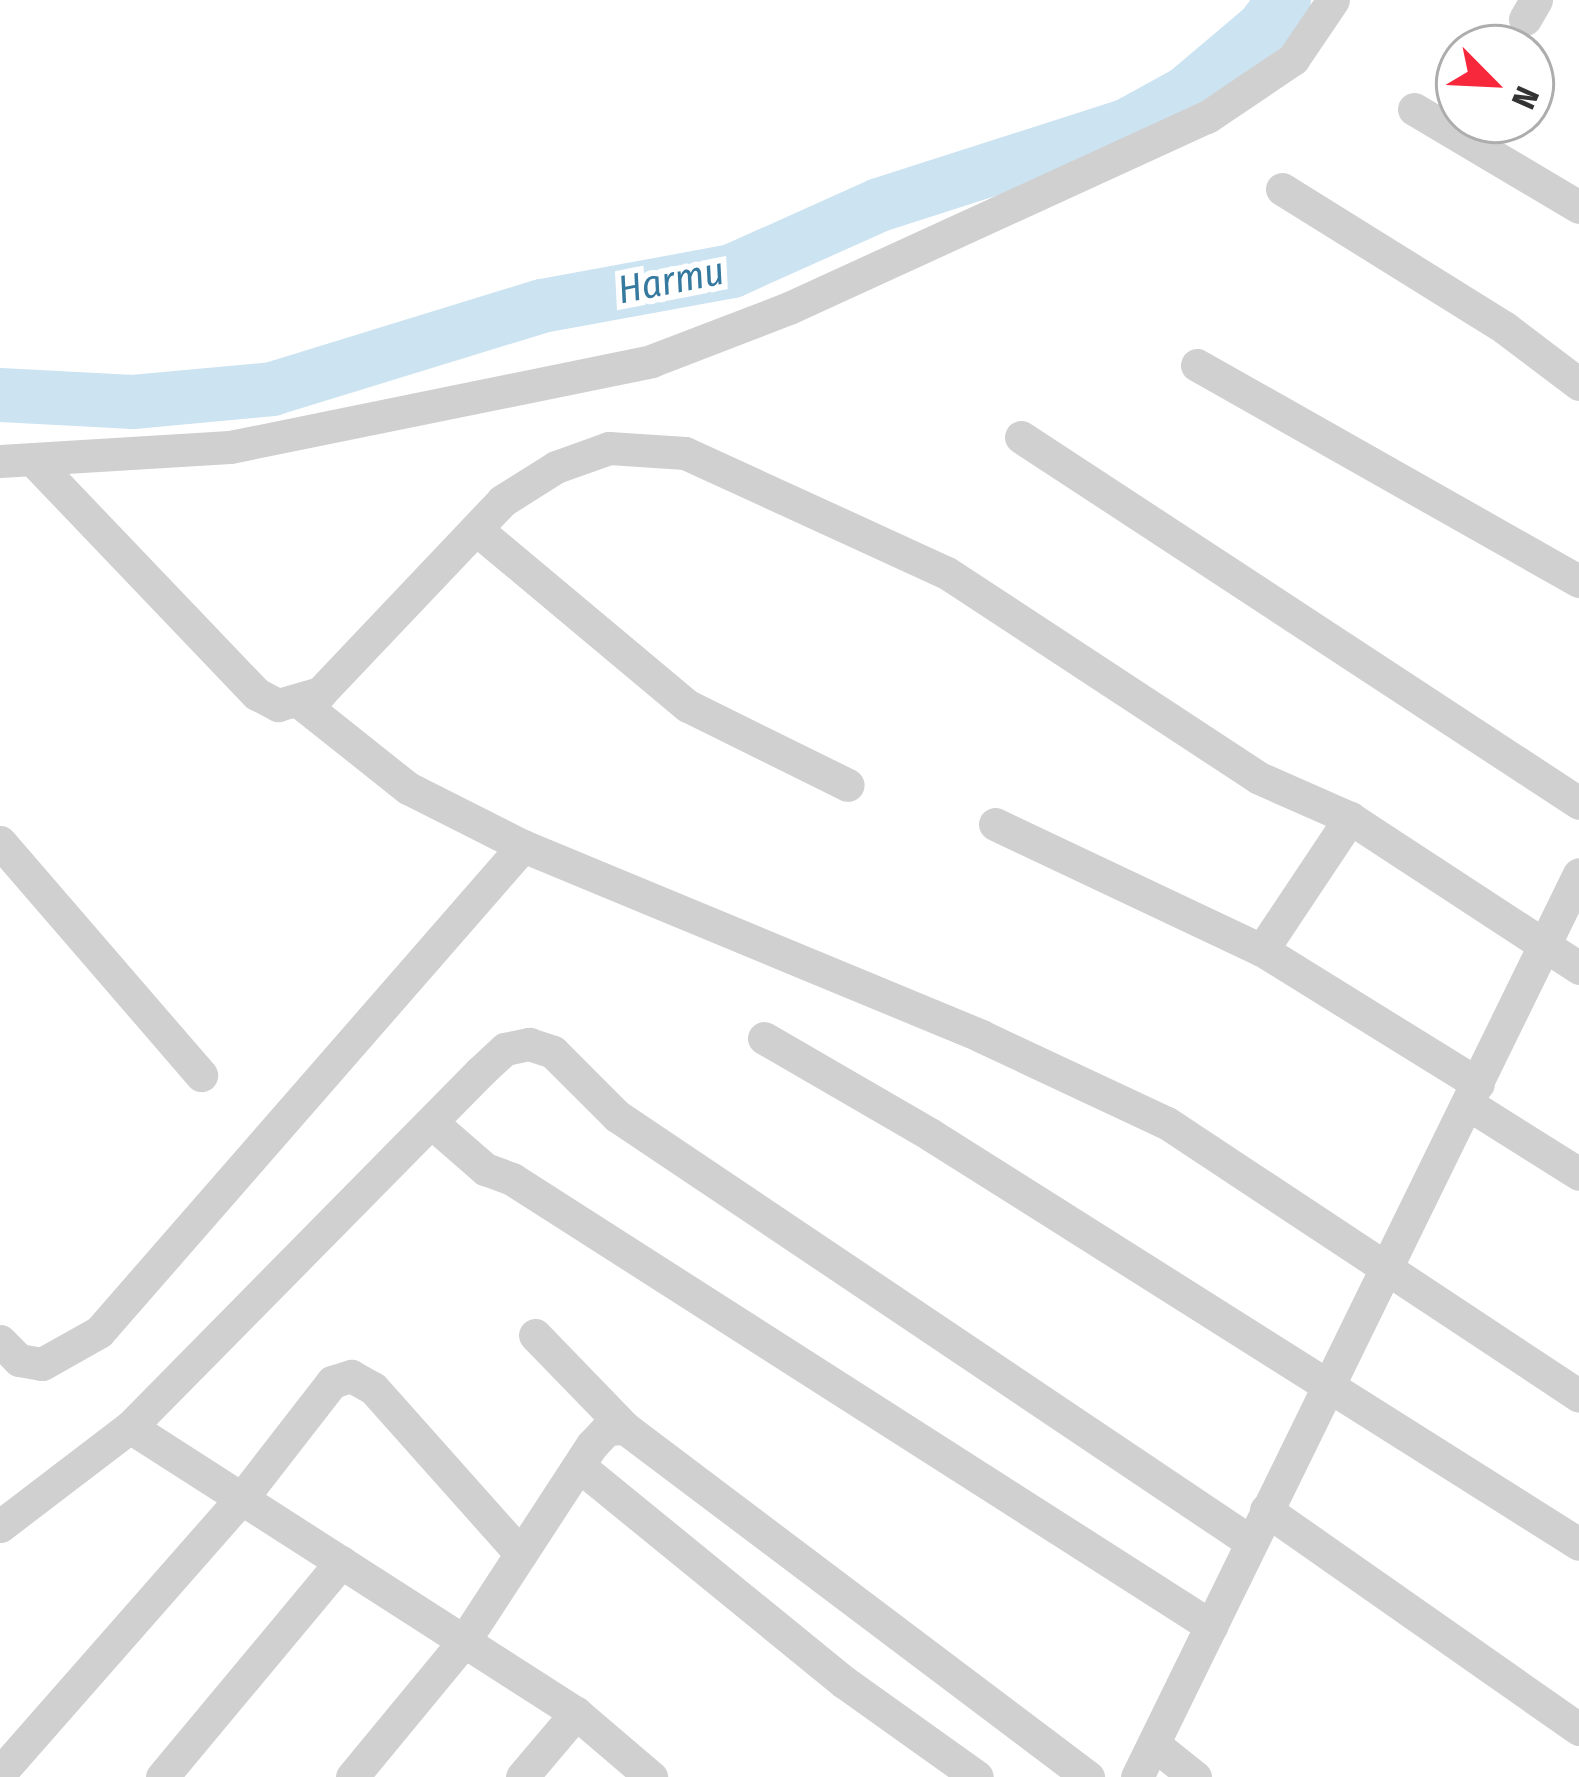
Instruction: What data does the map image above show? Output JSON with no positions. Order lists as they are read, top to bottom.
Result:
{
  "water": ["Harmu"],
  "north": "bottom right"
}
